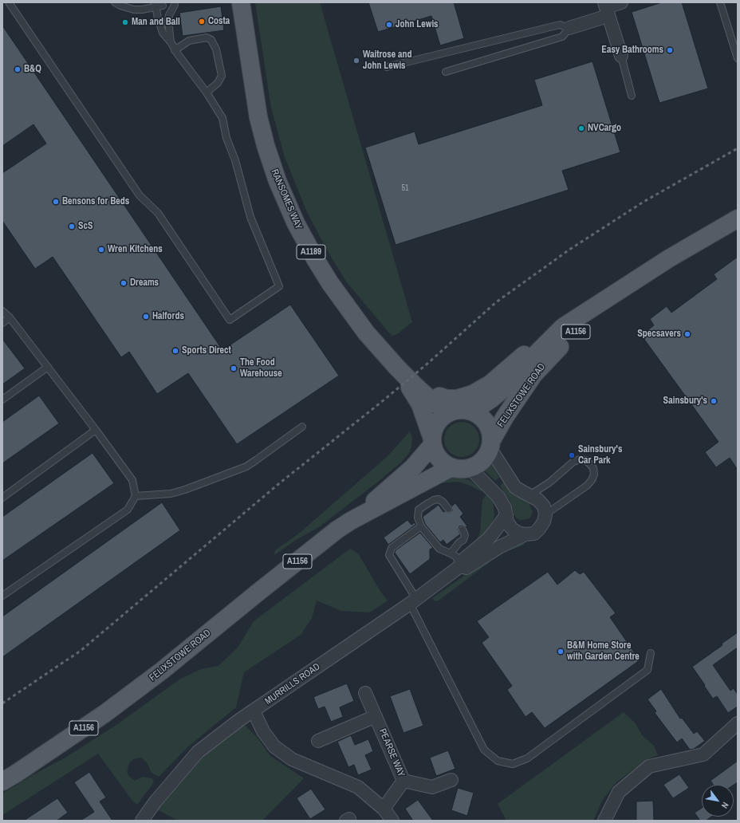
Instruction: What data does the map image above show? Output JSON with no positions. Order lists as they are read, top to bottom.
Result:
{
  "streets": {
    "main road": [
      "RANSOMES WAY",
      "A1189",
      "A1156",
      "FELIXSTOWE ROAD"
    ],
    "street": ["MURRILLS ROAD", "PEARSE WAY"]
  },
  "crossings": [
    ["RANSOMES WAY", "FELIXSTOWE ROAD"]
  ],
  "places": [
    "Costa",
    "Man and Ball",
    "John Lewis",
    "Easy Bathrooms",
    "Waitrose and John Lewis",
    "B&Q",
    "NVCargo",
    "Bensons for Beds",
    "ScS",
    "Wren Kitchens",
    "Dreams",
    "Halfords",
    "Specsavers",
    "Sports Direct",
    "The Food Warehouse",
    "Sainsbury's",
    "Sainsbury's Car Park",
    "B&M Home Store with Garden Centre"
  ],
  "house_numbers": ["51"],
  "north": "bottom right"
}
